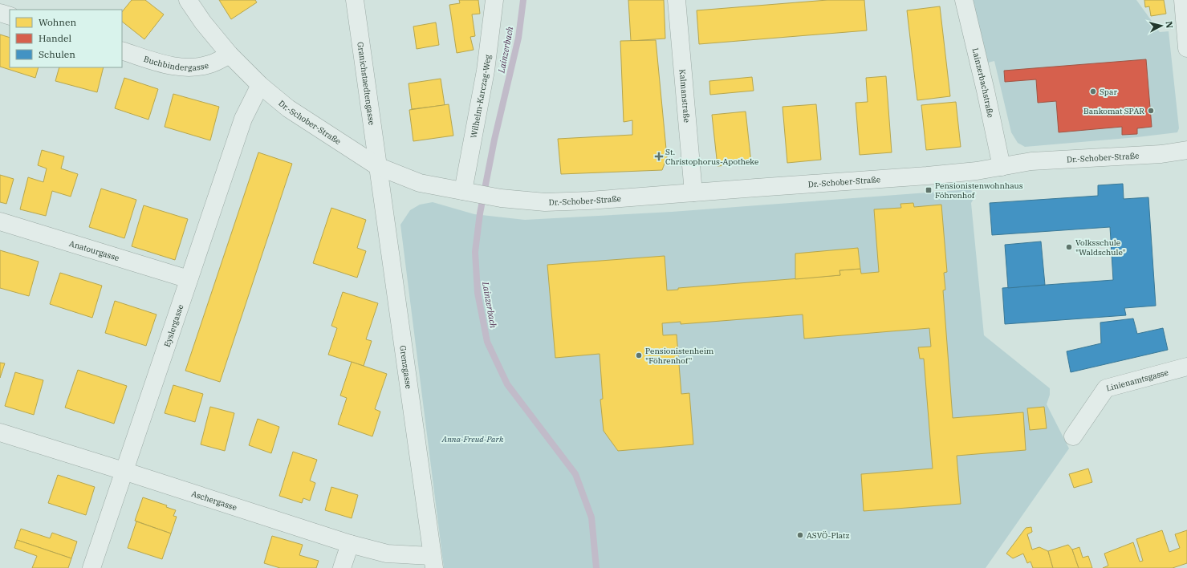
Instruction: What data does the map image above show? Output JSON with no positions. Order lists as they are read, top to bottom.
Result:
{
  "streets": {
    "street": [
      "Buchbindergasse",
      "Granichstaedtengasse",
      "Lainzerbachstraße",
      "Wilhelm-Karczag-Weg",
      "Kalmanstraße",
      "Dr.-Schober-Straße",
      "Anatourgasse",
      "Eyslergasse",
      "Grenzgasse",
      "Linienamtsgasse",
      "Aschergasse"
    ]
  },
  "crossings": [
    ["Buchbindergasse", "Dr.-Schober-Straße"],
    ["Granichstaedtengasse", "Dr.-Schober-Straße"],
    ["Granichstaedtengasse", "Grenzgasse"],
    ["Lainzerbachstraße", "Dr.-Schober-Straße"],
    ["Wilhelm-Karczag-Weg", "Dr.-Schober-Straße"],
    ["Kalmanstraße", "Dr.-Schober-Straße"],
    ["Dr.-Schober-Straße", "Eyslergasse"],
    ["Dr.-Schober-Straße", "Grenzgasse"],
    ["Anatourgasse", "Eyslergasse"],
    ["Eyslergasse", "Aschergasse"],
    ["Grenzgasse", "Aschergasse"]
  ],
  "water": ["Lainzerbach"],
  "parks": ["Anna-Freud-Park"],
  "places": {
    "other": [
      "Spar",
      "Bankomat SPAR",
      "Volksschule \"Waldschule\"",
      "Pensionistenheim \"Föhrenhof\"",
      "ASVÖ-Platz"
    ],
    "health": ["St. Christophorus-Apotheke"],
    "transit": ["Pensionistenwohnhaus Föhrenhof"]
  },
  "legend": ["Wohnen", "Handel", "Schulen"],
  "north": "right"
}
